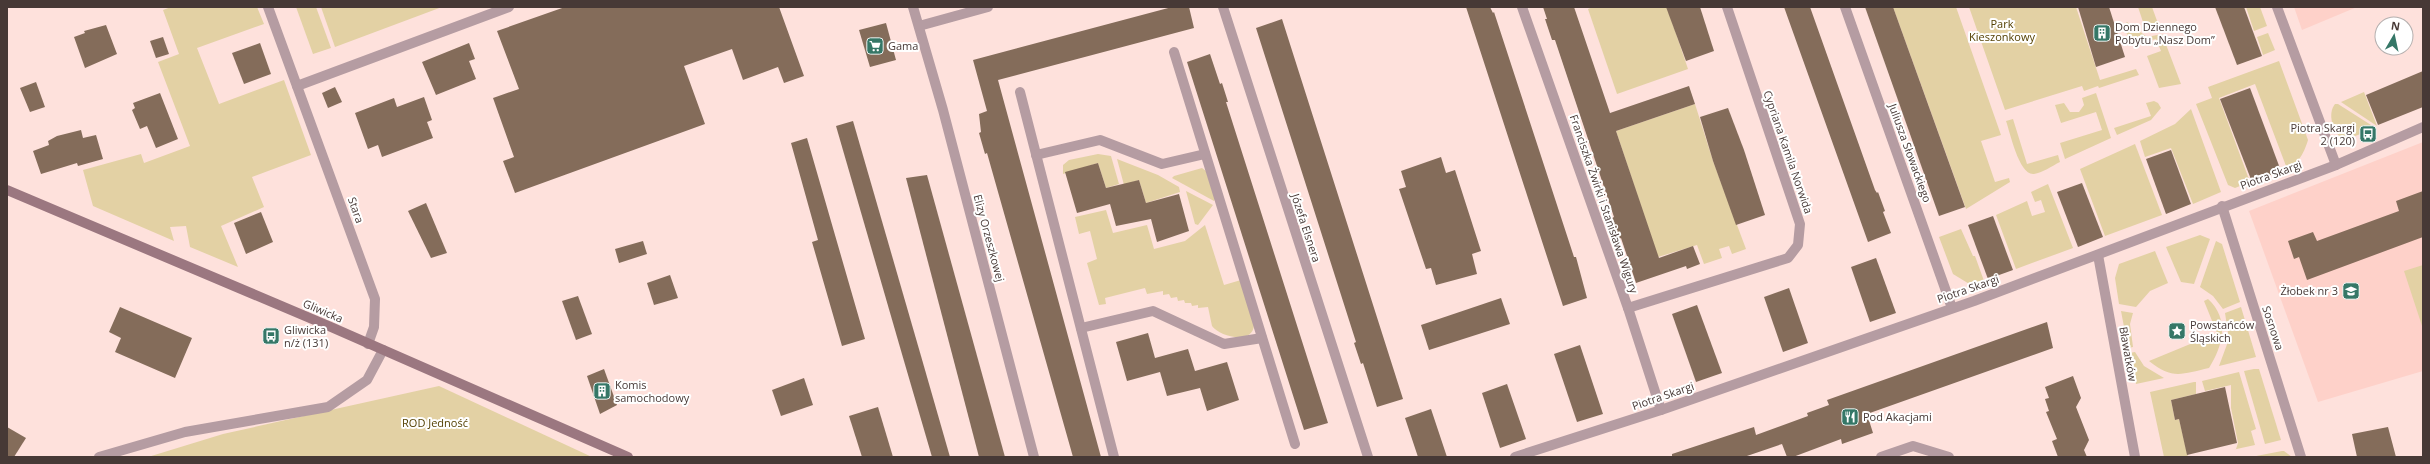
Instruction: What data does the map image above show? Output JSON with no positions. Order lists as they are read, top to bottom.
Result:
{
  "streets": {
    "main road": ["Gliwicka"],
    "street": [
      "Cypriana Kamila Norwida",
      "Juliusza Słowackiego",
      "Piotra Skargi",
      "Franciszka Żwirki i Stanisława Wigury",
      "Stara",
      "Józefa Elsnera",
      "Elizy Orzeszkowej",
      "Sosnowa",
      "Bławatków"
    ]
  },
  "crossings": [
    ["Cypriana Kamila Norwida", "Franciszka Żwirki i Stanisława Wigury"],
    ["Juliusza Słowackiego", "Piotra Skargi"],
    ["Piotra Skargi", "Franciszka Żwirki i Stanisława Wigury"],
    ["Piotra Skargi", "Sosnowa"],
    ["Piotra Skargi", "Bławatków"],
    ["Stara", "Gliwicka"]
  ],
  "parks": ["Park Kieszonkowy", "ROD Jedność"],
  "places": {
    "building": ["Dom Dziennego Pobytu „Nasz Dom”", "Komis samochodowy"],
    "supermarket": ["Gama"],
    "bus stop": ["Piotra Skargi 2 (120)", "Gliwicka n/ż (131)"],
    "school or university": ["Żłobek nr 3"],
    "place": ["Powstańców Śląskich"],
    "restaurant": ["Pod Akacjami"]
  },
  "north": "top"
}
